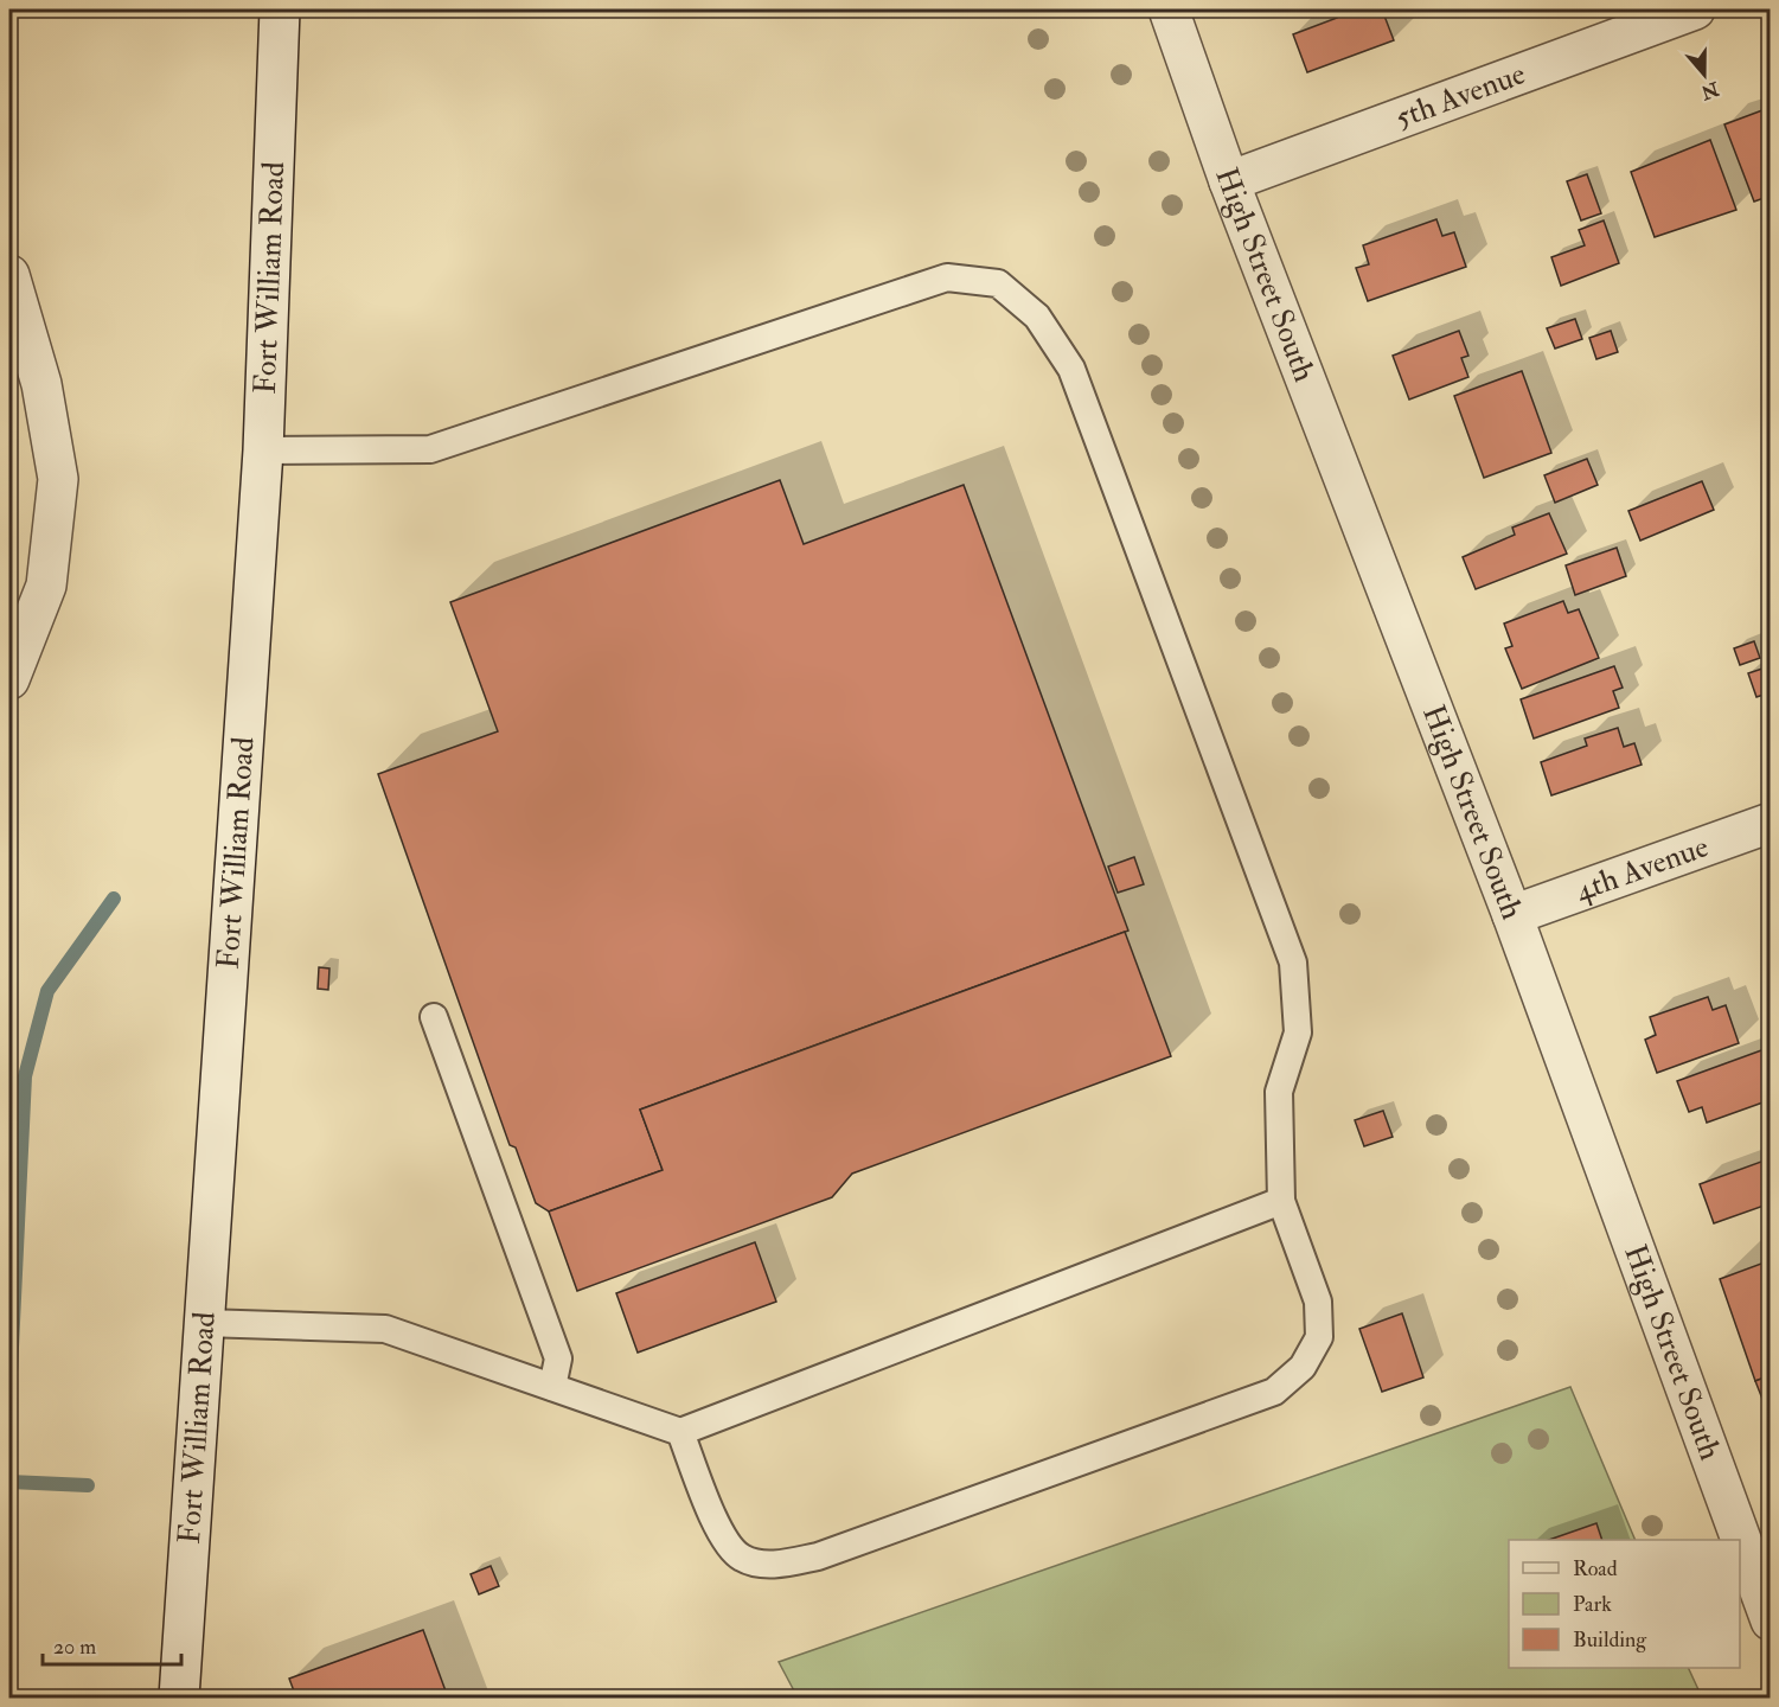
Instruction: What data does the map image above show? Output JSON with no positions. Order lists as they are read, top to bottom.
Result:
{
  "streets": {
    "street": [
      "5th Avenue",
      "High Street South",
      "Fort William Road",
      "4th Avenue"
    ]
  },
  "crossings": [
    ["5th Avenue", "High Street South"],
    ["High Street South", "4th Avenue"]
  ],
  "legend": ["Road", "Park", "Building"],
  "scale_bar": "20 m",
  "north": "bottom"
}
